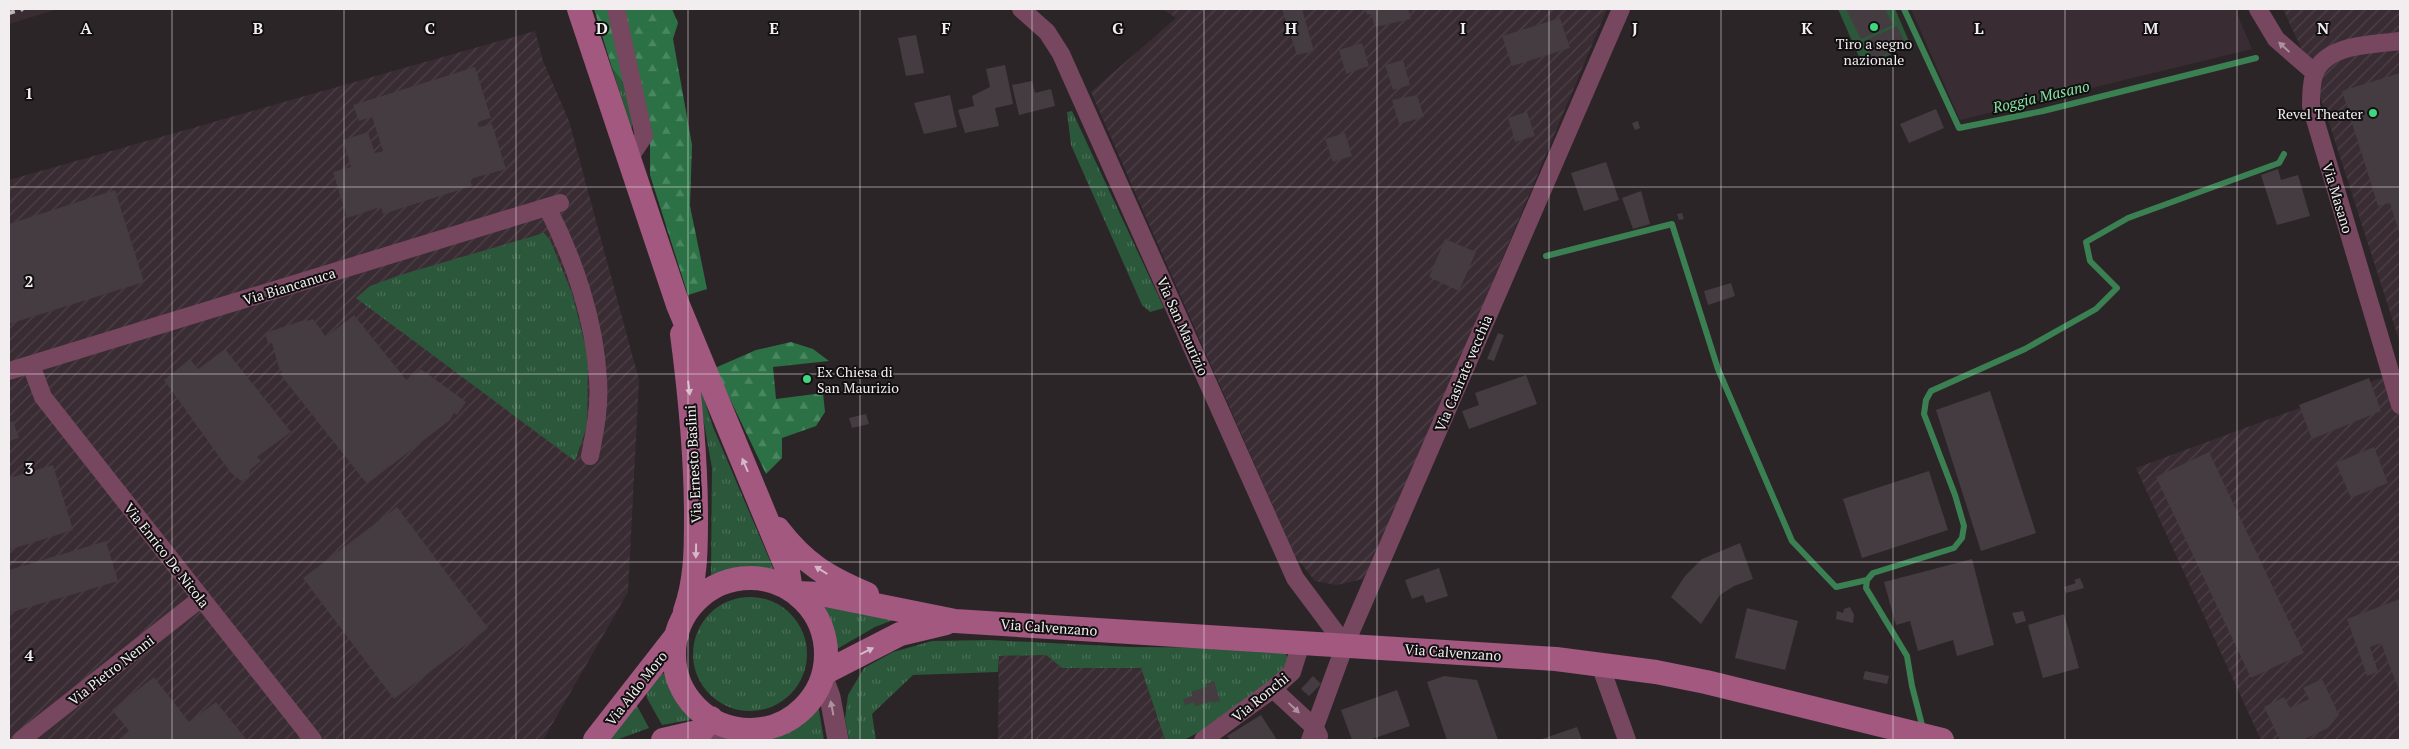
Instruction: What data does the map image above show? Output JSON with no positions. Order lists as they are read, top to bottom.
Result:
{
  "streets": {
    "main road": ["Via Ernesto Baslini", "Via Calvenzano", "Via Aldo Moro"],
    "street": [
      "Via Masano",
      "Via Biancanuca",
      "Via San Maurizio",
      "Via Casirate vecchia",
      "Via Enrico De Nicola",
      "Via Pietro Nenni",
      "Via Ronchi"
    ]
  },
  "crossings": [
    ["Via Biancanuca", "Via Enrico De Nicola"],
    ["Via San Maurizio", "Via Casirate vecchia"],
    ["Via San Maurizio", "Via Calvenzano"],
    ["Via Casirate vecchia", "Via Calvenzano"],
    ["Via Ernesto Baslini", "Via Calvenzano"],
    ["Via Ernesto Baslini", "Via Aldo Moro"],
    ["Via Enrico De Nicola", "Via Pietro Nenni"],
    ["Via Calvenzano", "Via Aldo Moro"],
    ["Via Calvenzano", "Via Ronchi"]
  ],
  "water": ["Roggia Masano"],
  "places": ["Tiro a segno nazionale", "Revel Theater", "Ex Chiesa di San Maurizio"],
  "grid": {
    "columns": [
      "A",
      "B",
      "C",
      "D",
      "E",
      "F",
      "G",
      "H",
      "I",
      "J",
      "K",
      "L",
      "M",
      "N"
    ],
    "rows": [
      "1",
      "2",
      "3",
      "4"
    ]
  }
}
